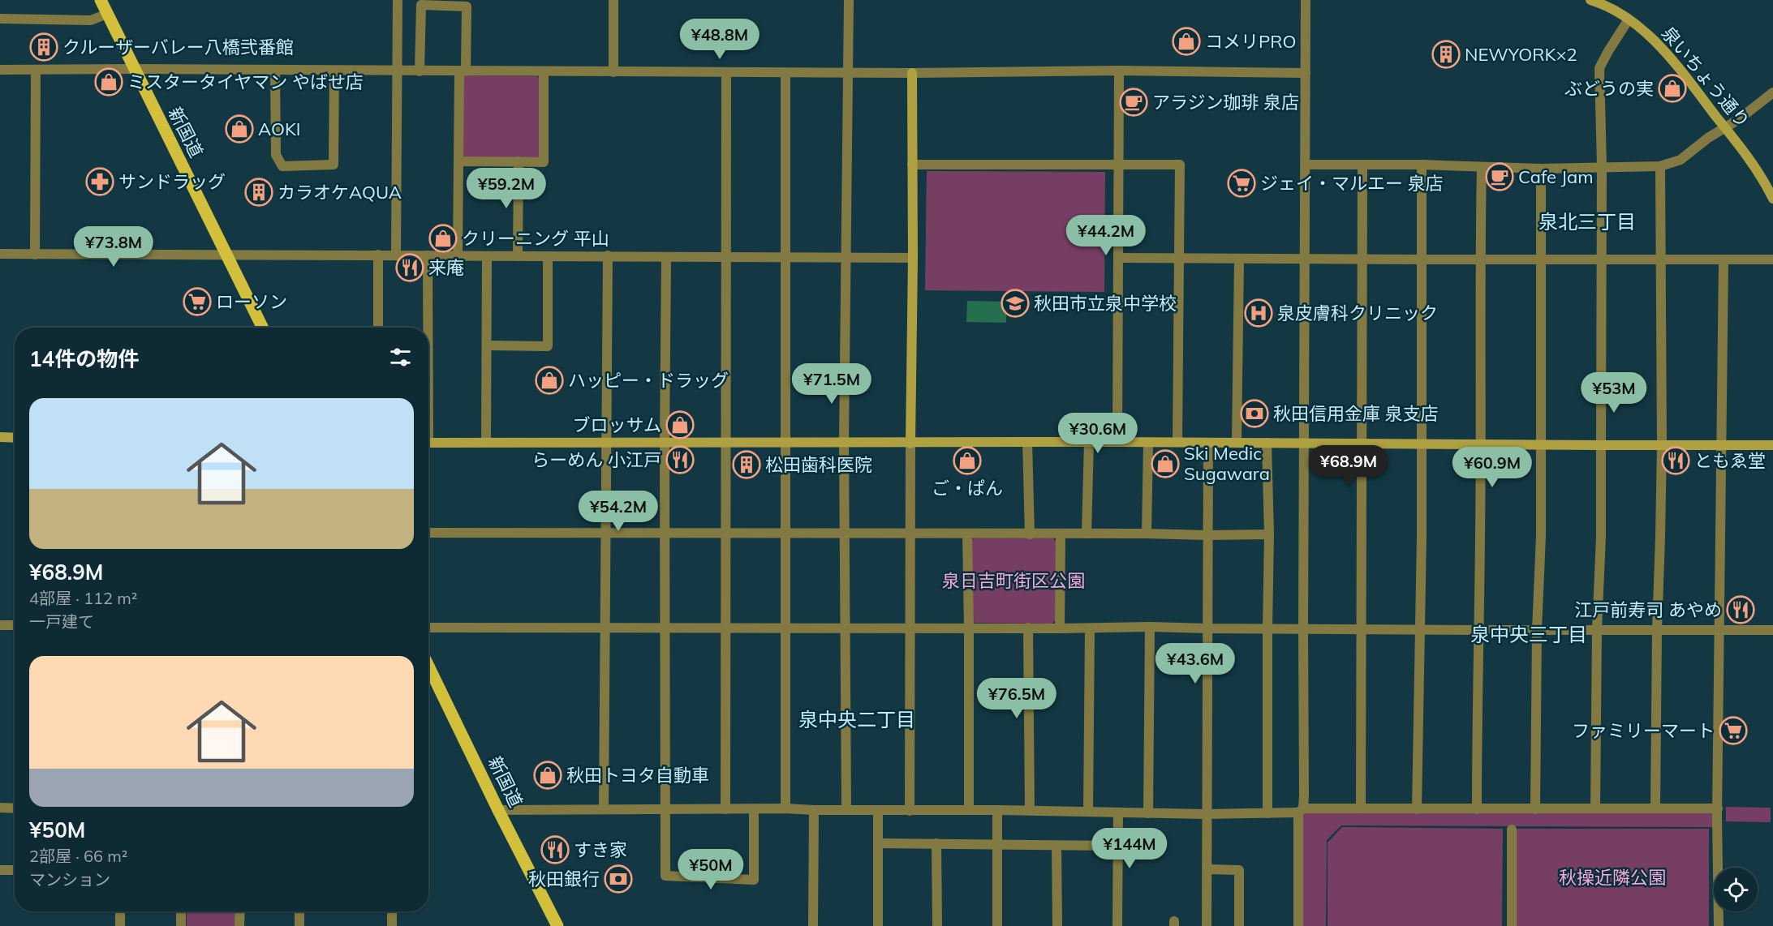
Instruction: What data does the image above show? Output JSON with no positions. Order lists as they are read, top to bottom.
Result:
{
  "streets": {
    "main road": ["新国道"],
    "street": ["泉いちょう通り"]
  },
  "districts": ["泉北三丁目", "泉中央三丁目", "泉中央二丁目"],
  "parks": ["泉日吉町街区公園", "秋操近隣公園"],
  "places": {
    "shop": [
      "コメリPRO",
      "ミスタータイヤマン やばせ店",
      "ぶどうの実",
      "AOKI",
      "クリーニング 平山",
      "ハッピー・ドラッグ",
      "ブロッサム",
      "ご・ぱん",
      "Ski Medic Sugawara",
      "秋田トヨタ自動車"
    ],
    "building": [
      "クルーザーバレー八橋弐番館",
      "NEWYORK×2",
      "カラオケAQUA",
      "松田歯科医院"
    ],
    "cafe": ["アラジン珈琲 泉店", "Cafe Jam"],
    "pharmacy": ["サンドラッグ"],
    "supermarket": ["ジェイ・マルエー 泉店", "ローソン", "ファミリーマート"],
    "restaurant": [
      "来庵",
      "らーめん 小江戸",
      "ともゑ堂",
      "江戸前寿司 あやめ",
      "すき家"
    ],
    "school or university": ["秋田市立泉中学校"],
    "hospital": ["泉皮膚科クリニック"],
    "bank": ["秋田信用金庫 泉支店", "秋田銀行"]
  },
  "page": {
    "price": [
      "¥48.8M",
      "¥59.2M",
      "¥44.2M",
      "¥73.8M",
      "¥71.5M",
      "¥53M",
      "¥30.6M",
      "¥68.9M",
      "¥60.9M",
      "¥54.2M",
      "¥43.6M",
      "¥76.5M",
      "¥144M",
      "¥50M"
    ],
    "heading": "14件の物件",
    "list": [
      {
        "name": "¥68.9M",
        "note": "4部屋 · 112 m² · 一戸建て"
      },
      {
        "name": "¥50M",
        "note": "2部屋 · 66 m² · マンション"
      }
    ]
  }
}
